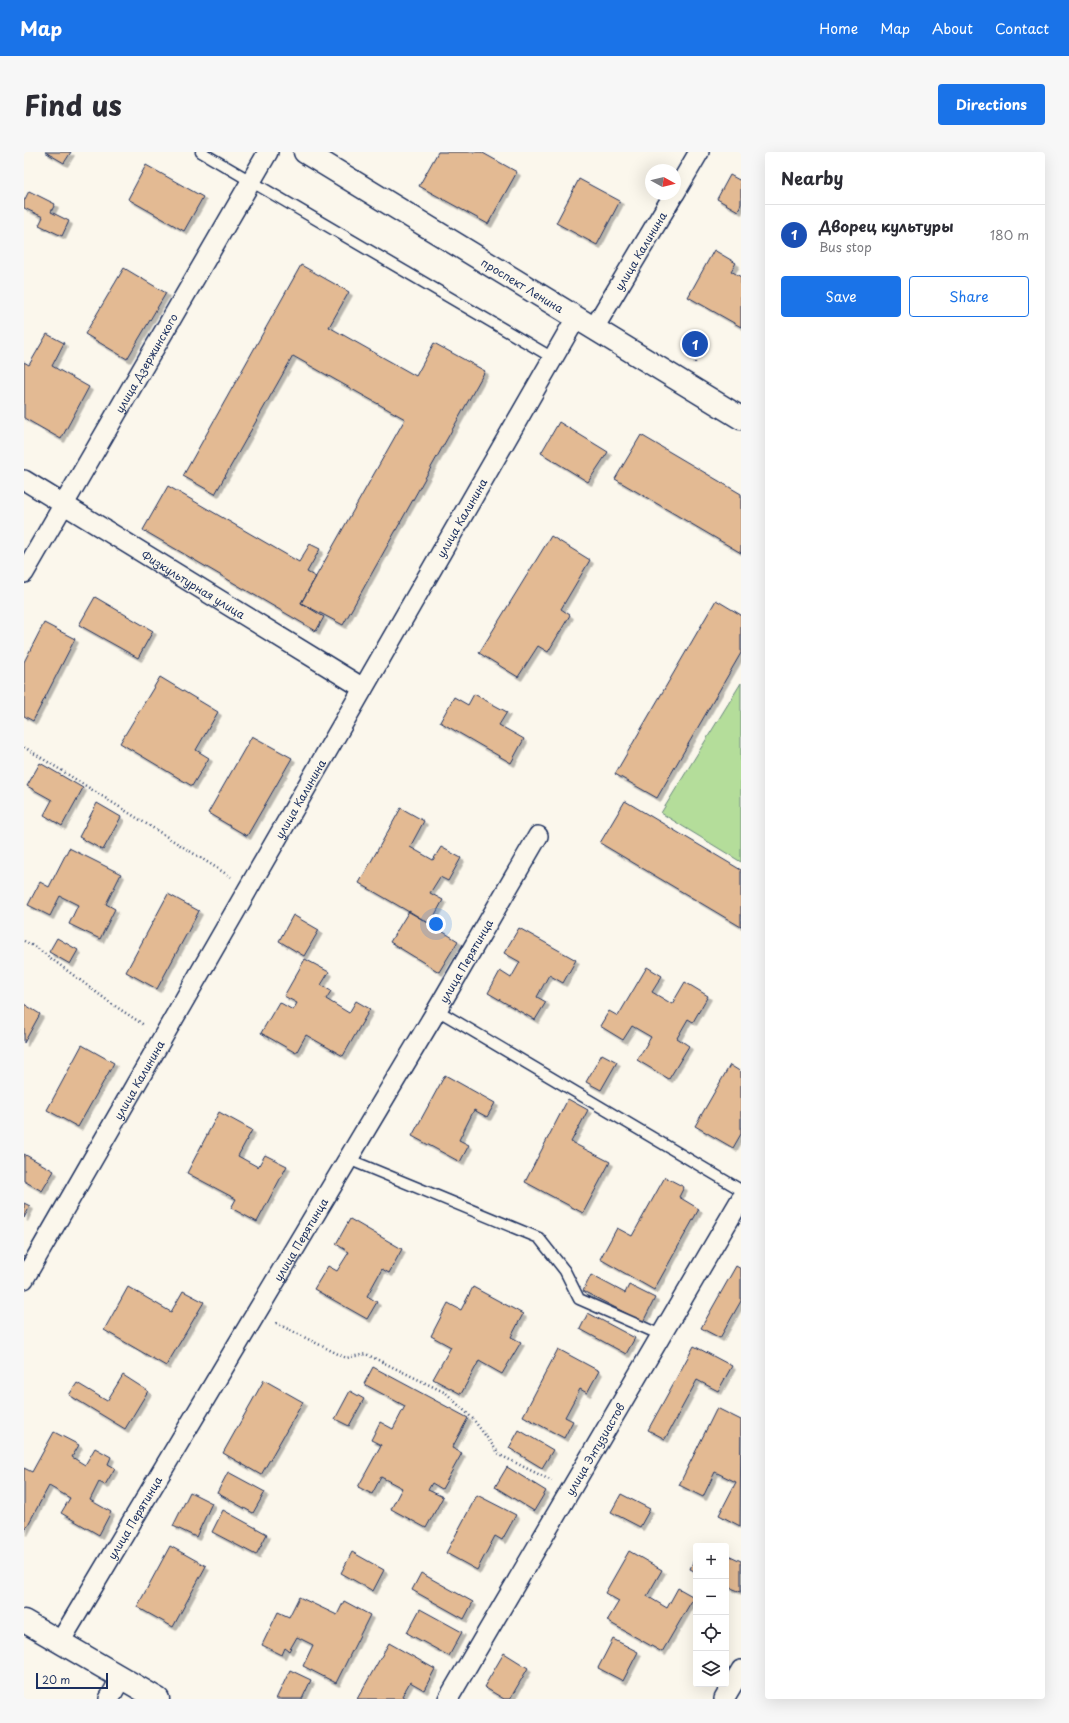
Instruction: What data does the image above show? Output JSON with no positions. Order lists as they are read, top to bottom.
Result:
{
  "streets": {
    "main road": ["проспект Ленина"],
    "street": [
      "улица Калинина",
      "улица Дзержинского",
      "Физкультурная улица",
      "улица Перятинца",
      "улица Энтузиастов"
    ]
  },
  "crossings": [
    ["улица Калинина", "проспект Ленина"],
    ["улица Калинина", "Физкультурная улица"],
    ["улица Дзержинского", "Физкультурная улица"]
  ],
  "scale_bar": "20 m",
  "north": "right",
  "page": {
    "header": "Map",
    "nav": [
      "Home",
      "Map",
      "About",
      "Contact"
    ],
    "title": "Find us",
    "buttons": [
      "Directions",
      ["Save", "Share"]
    ],
    "heading": "Nearby",
    "list": [
      {
        "mark": "1",
        "name": "Дворец культуры",
        "note": "Bus stop",
        "value": "180 m"
      }
    ],
    "pins": "1",
    "map_buttons": ["+", "−"],
    "scale": "20 m"
  }
}
